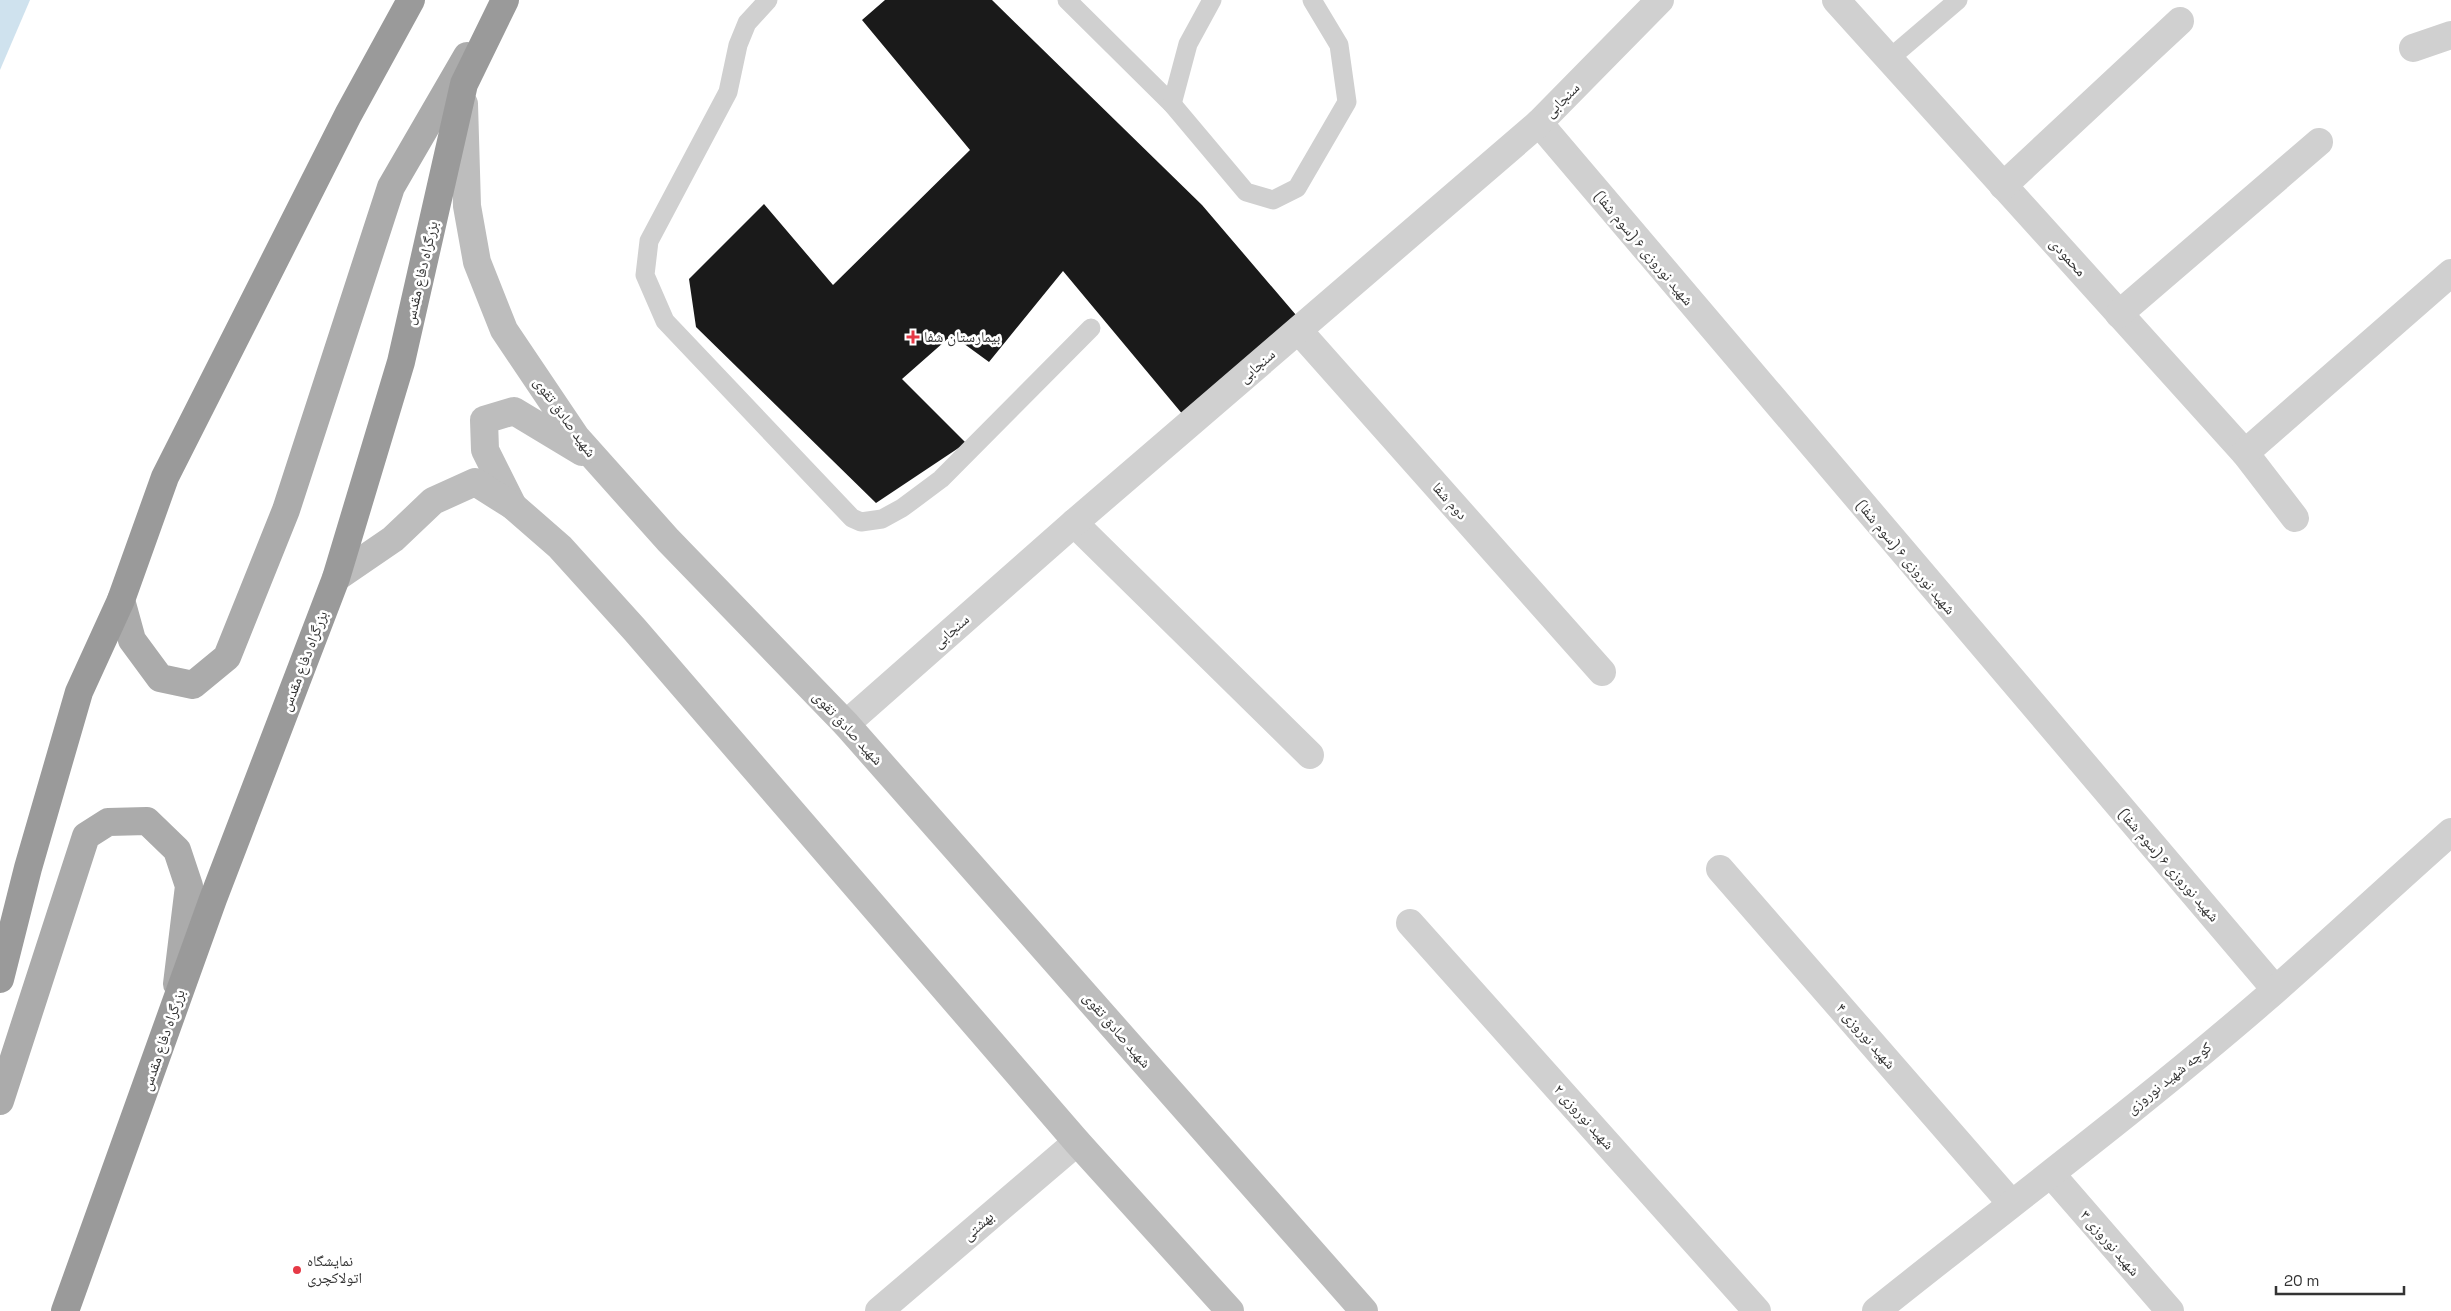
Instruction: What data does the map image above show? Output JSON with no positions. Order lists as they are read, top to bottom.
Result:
{
  "streets": {
    "highway": ["بزرگراه دفاع مقدس"],
    "main road": ["شهید صادق تقوی"],
    "street": [
      "سنجابی",
      "شهید نوروزی ۶ (سوم شفا)",
      "محمودی",
      "دوم شفا",
      "شهید نوروزی ۴",
      "کوچه شهید نوروزی",
      "شهید نوروزی ۲",
      "بهشتی",
      "شهید نوروزی ۳"
    ]
  },
  "crossings": [
    ["سنجابی", "شهید نوروزی ۶ (سوم شفا)"],
    ["سنجابی", "شهید صادق تقوی"],
    ["سنجابی", "دوم شفا"],
    ["شهید نوروزی ۶ (سوم شفا)", "کوچه شهید نوروزی"],
    ["بزرگراه دفاع مقدس", "شهید صادق تقوی"],
    ["شهید نوروزی ۴", "کوچه شهید نوروزی"],
    ["کوچه شهید نوروزی", "شهید نوروزی ۳"]
  ],
  "places": {
    "health": ["بیمارستان شفا"],
    "other": ["نمایشگاه اتولاکچری"]
  },
  "scale_bar": "20 m"
}
